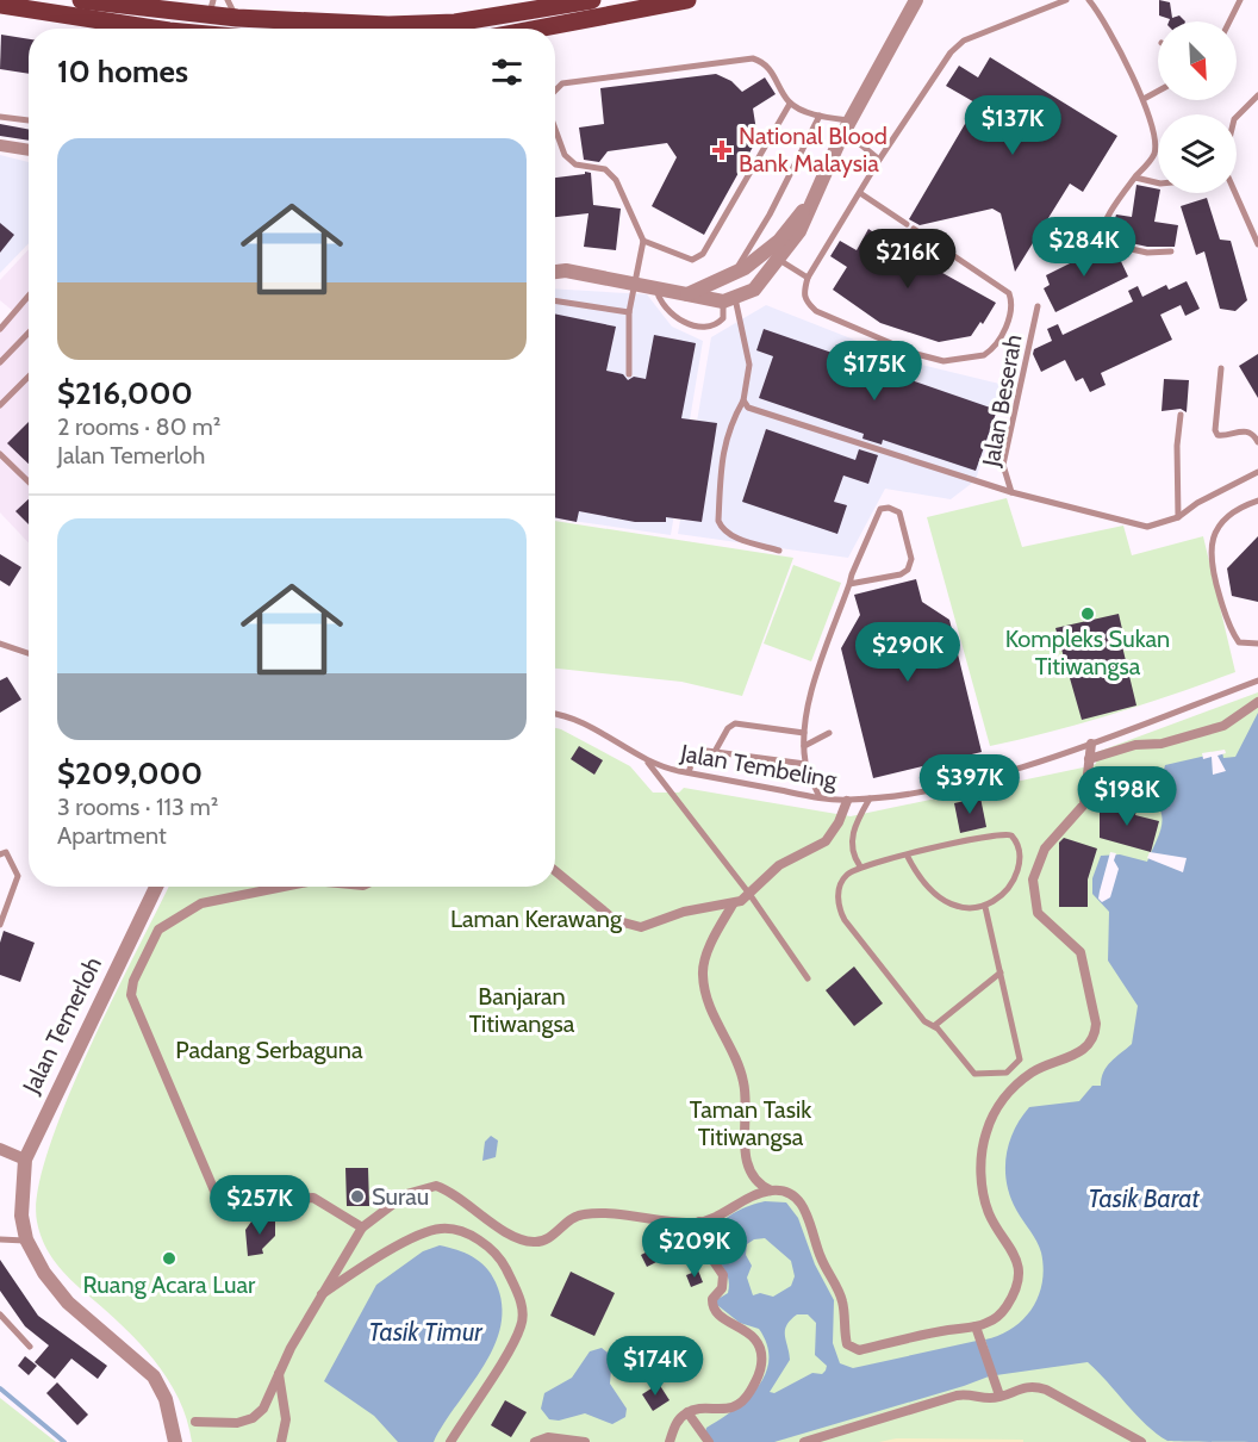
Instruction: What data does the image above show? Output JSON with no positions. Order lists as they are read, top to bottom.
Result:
{
  "streets": {
    "street": ["Jalan Temerloh"],
    "lane": ["Jalan Beserah", "Jalan Tembeling"]
  },
  "water": ["Tasik Barat", "Tasik Timur"],
  "parks": [
    "Laman Kerawang",
    "Banjaran Titiwangsa",
    "Padang Serbaguna",
    "Taman Tasik Titiwangsa"
  ],
  "places": {
    "health": ["National Blood Bank Malaysia"],
    "other": ["Kompleks Sukan Titiwangsa", "Surau", "Ruang Acara Luar"]
  },
  "north": "bottom right",
  "page": {
    "heading": "10 homes",
    "price": [
      "$137K",
      "$284K",
      "$216K",
      "$175K",
      "$290K",
      "$397K",
      "$198K",
      "$257K",
      "$209K",
      "$174K"
    ],
    "list": [
      {
        "name": "$216,000",
        "note": "2 rooms · 80 m² · Jalan Temerloh"
      },
      {
        "name": "$209,000",
        "note": "3 rooms · 113 m² · Apartment"
      }
    ]
  }
}
